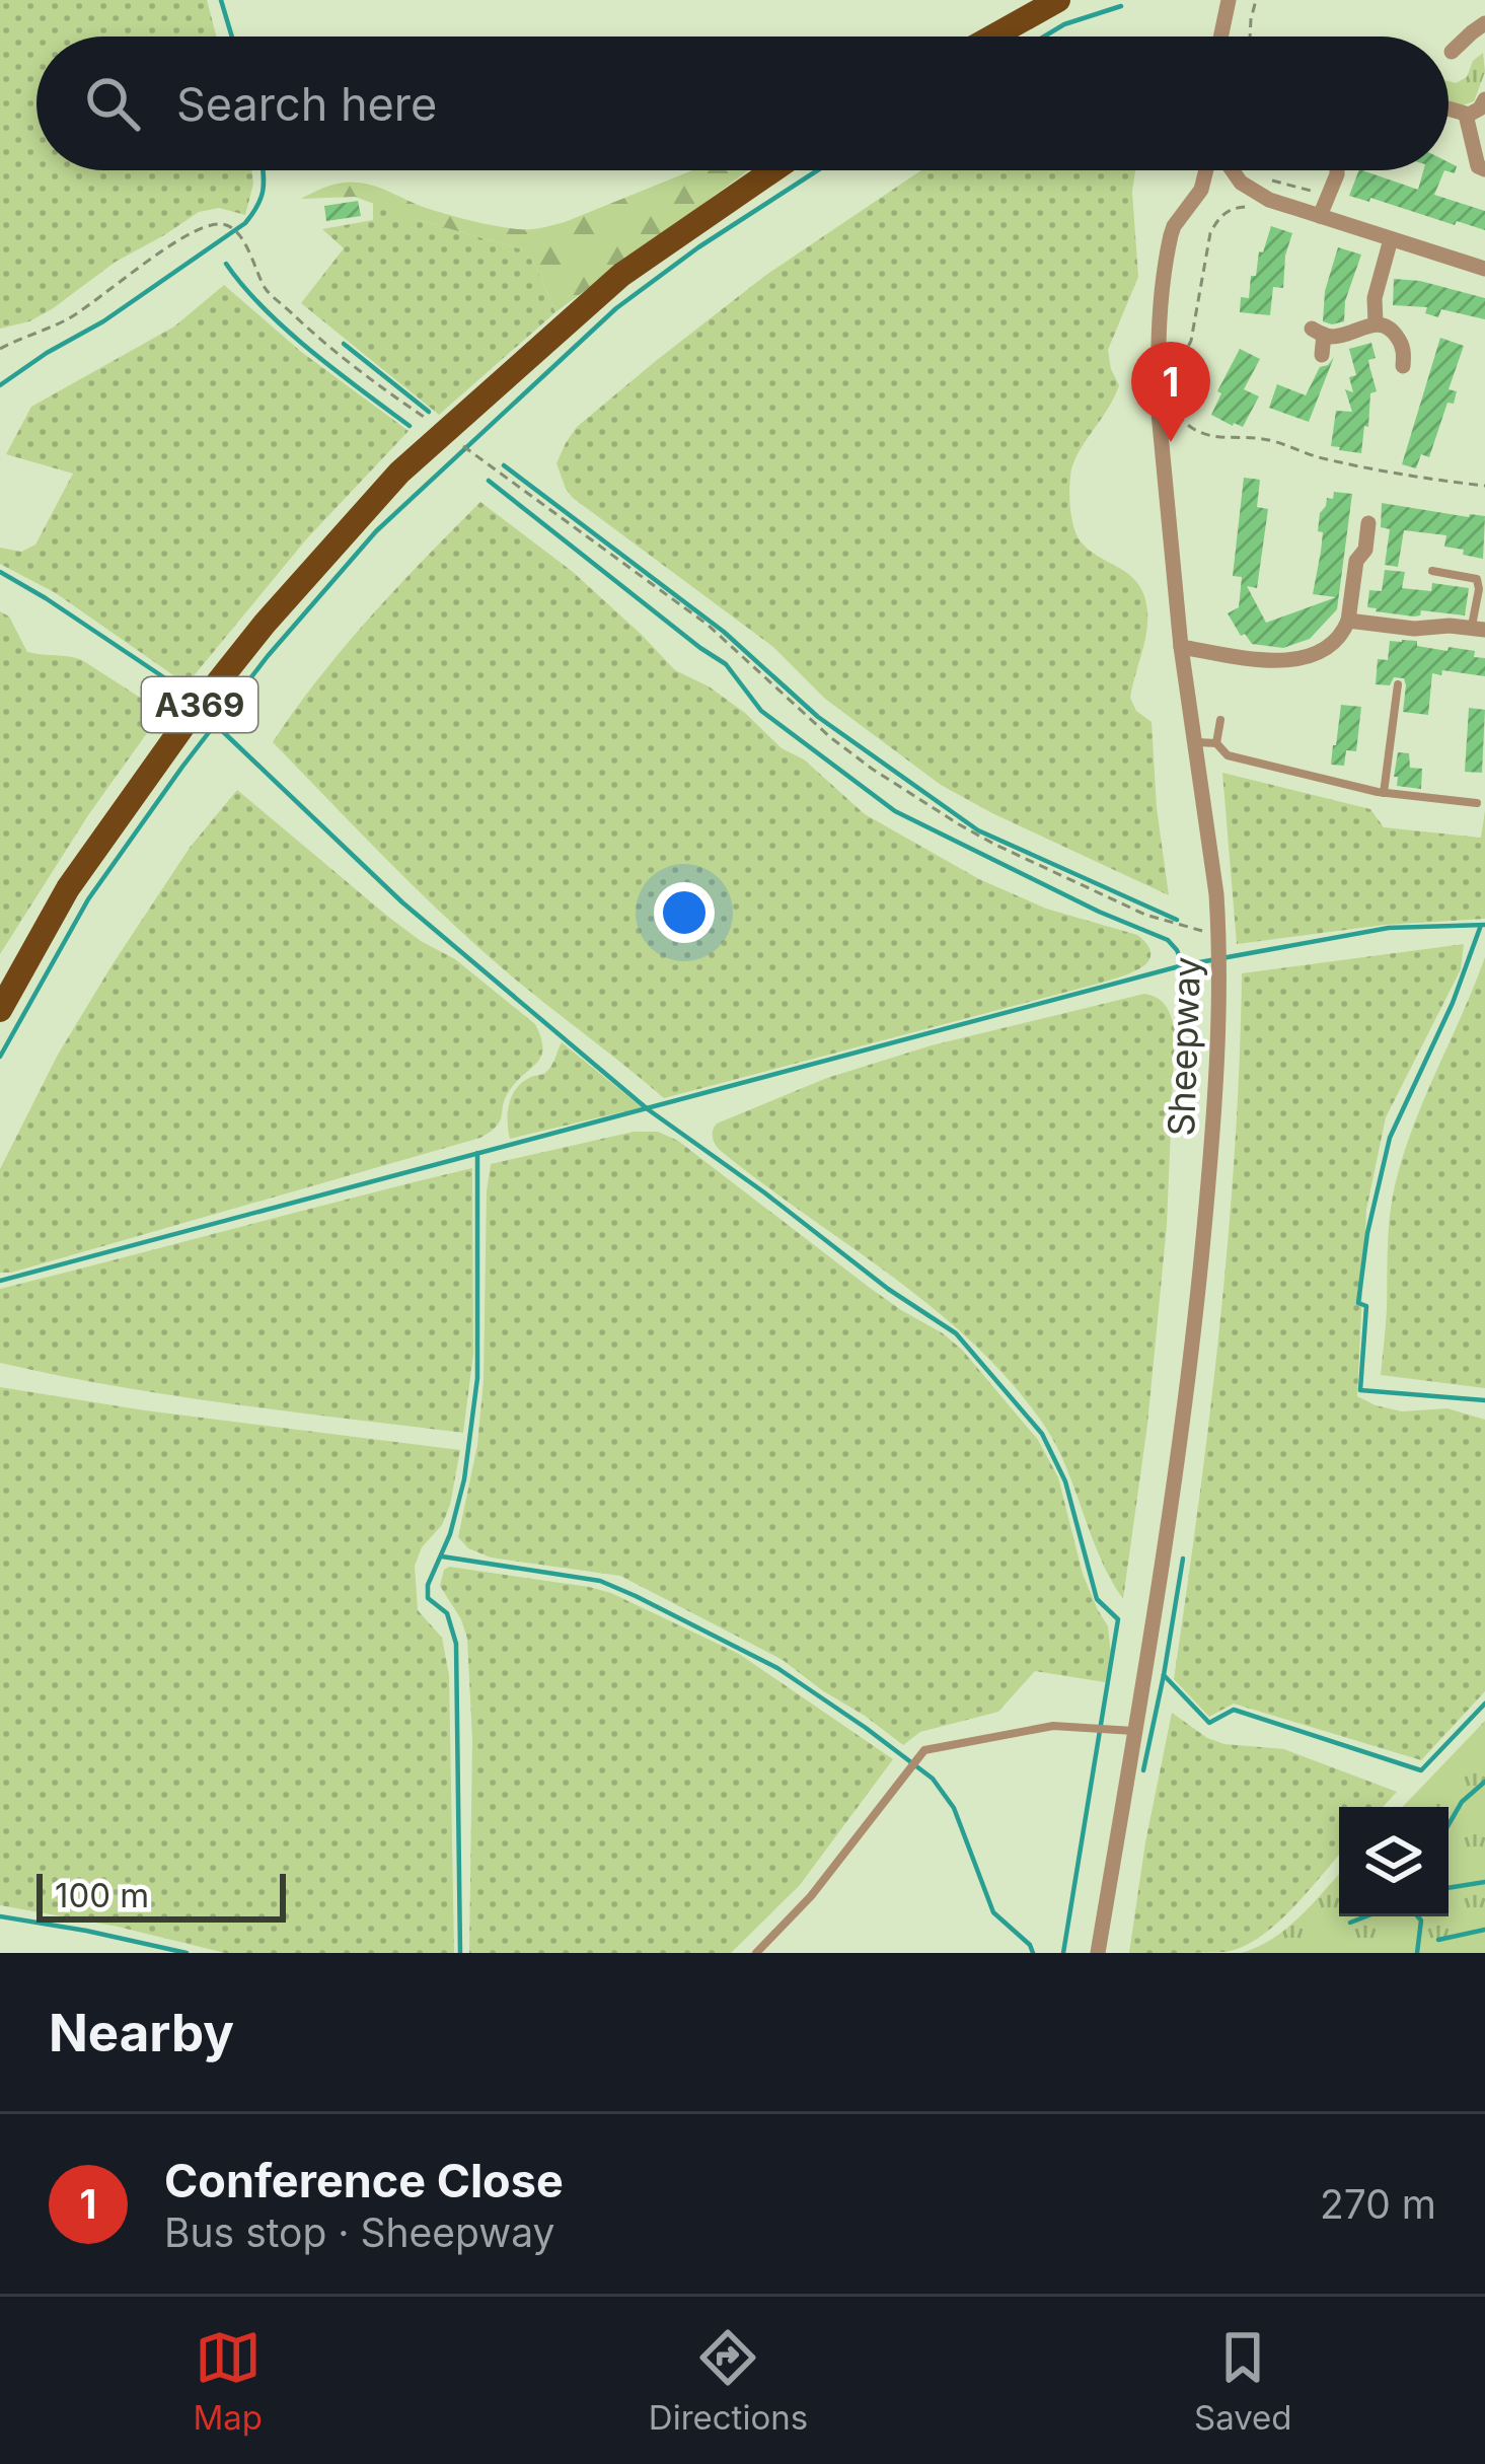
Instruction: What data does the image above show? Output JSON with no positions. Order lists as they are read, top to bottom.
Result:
{
  "streets": {
    "main road": ["A369"],
    "street": ["Sheepway"]
  },
  "scale_bar": "100 m",
  "page": {
    "search": "Search here",
    "pins": "1",
    "scale": "100 m",
    "heading": "Nearby",
    "list": [
      {
        "mark": "1",
        "name": "Conference Close",
        "note": "Bus stop · Sheepway",
        "value": "270 m"
      }
    ],
    "nav": ["Map", "Directions", "Saved"]
  }
}
